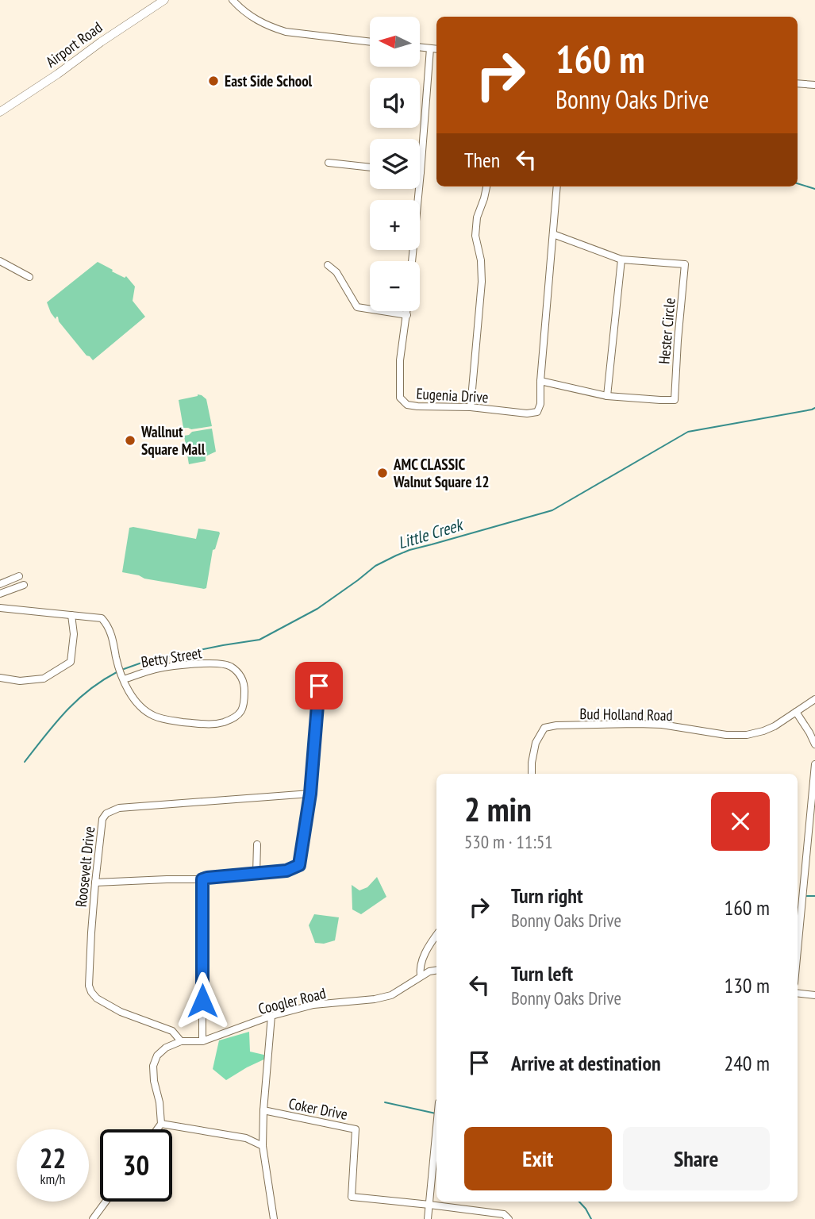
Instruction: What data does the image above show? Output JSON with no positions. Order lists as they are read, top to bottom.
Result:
{
  "streets": {
    "street": [
      "Airport Road",
      "Hester Circle",
      "Eugenia Drive",
      "Betty Street",
      "Bud Holland Road",
      "Roosevelt Drive",
      "Coogler Road",
      "Coker Drive"
    ]
  },
  "crossings": [
    ["Hester Circle", "Eugenia Drive"],
    ["Roosevelt Drive", "Coogler Road"]
  ],
  "water": ["Little Creek"],
  "places": ["East Side School", "Wallnut Square Mall", "AMC CLASSIC Walnut Square 12"],
  "north": "left",
  "page": {
    "map_buttons": ["+", "−"],
    "turn": ["160 m", "Bonny Oaks Drive"],
    "then": "Then",
    "heading": ["2 min", "530 m · 11:51"],
    "list": [
      {
        "name": "Turn right",
        "note": "Bonny Oaks Drive",
        "value": "160 m"
      },
      {
        "name": "Turn left",
        "note": "Bonny Oaks Drive",
        "value": "130 m"
      },
      {
        "name": "Arrive at destination",
        "value": "240 m"
      }
    ],
    "buttons": ["Exit", "Share"],
    "speed": "22 km/h",
    "limit": "30"
  }
}
